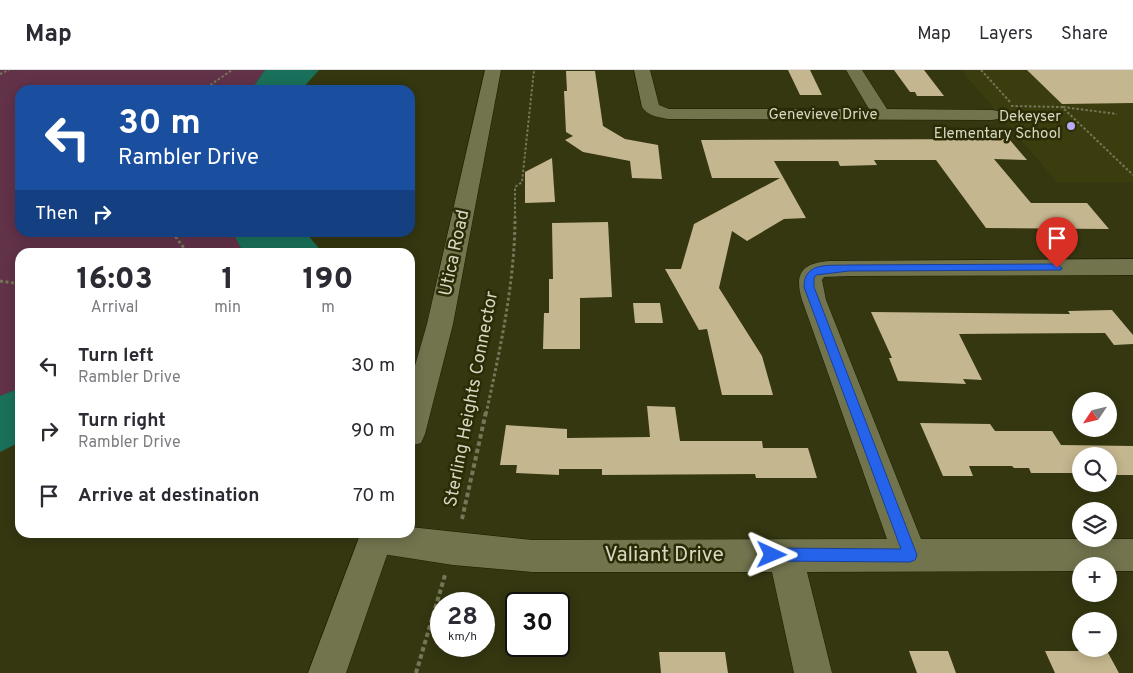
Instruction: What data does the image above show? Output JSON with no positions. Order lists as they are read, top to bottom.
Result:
{
  "streets": {
    "street": ["Genevieve Drive", "Utica Road", "Valiant Drive"],
    "path": ["Sterling Heights Connector"]
  },
  "places": ["Dekeyser Elementary School"],
  "north": "bottom left",
  "page": {
    "header": "Map",
    "nav": ["Map", "Layers", "Share"],
    "turn": ["30 m", "Rambler Drive"],
    "then": "Then",
    "eta": [
      "16:03",
      "Arrival",
      "1",
      "min",
      "190",
      "m"
    ],
    "list": [
      {
        "name": "Turn left",
        "note": "Rambler Drive",
        "value": "30 m"
      },
      {
        "name": "Turn right",
        "note": "Rambler Drive",
        "value": "90 m"
      },
      {
        "name": "Arrive at destination",
        "value": "70 m"
      }
    ],
    "map_buttons": ["+", "−"],
    "speed": "28 km/h",
    "limit": "30"
  }
}
